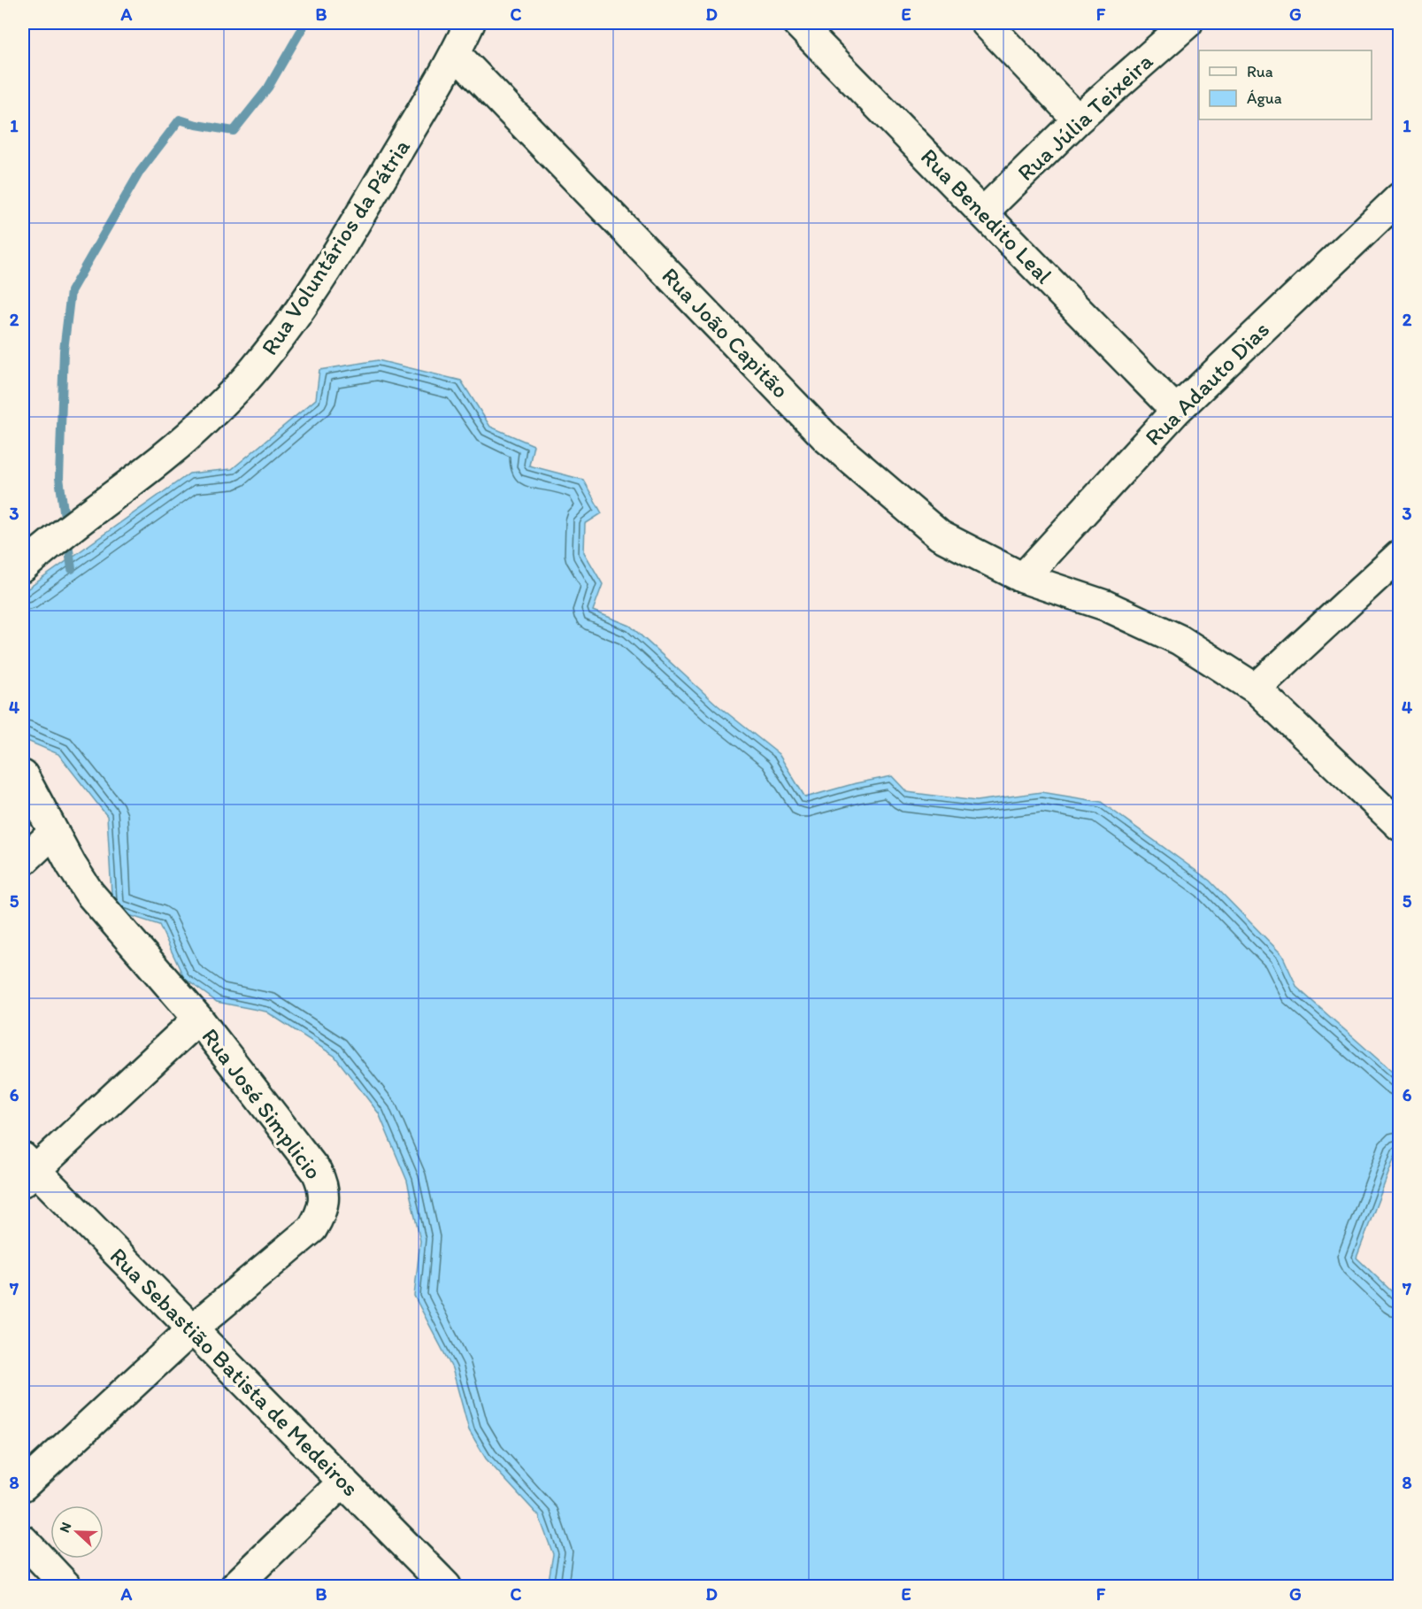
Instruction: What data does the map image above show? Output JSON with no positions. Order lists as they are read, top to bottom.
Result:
{
  "streets": {
    "street": [
      "Rua Júlia Teixeira",
      "Rua Benedito Leal",
      "Rua Voluntários da Pátria",
      "Rua João Capitão",
      "Rua Adauto Dias",
      "Rua José Simplicio",
      "Rua Sebastião Batista de Medeiros"
    ]
  },
  "crossings": [
    ["Rua Júlia Teixeira", "Rua Benedito Leal"],
    ["Rua Benedito Leal", "Rua Adauto Dias"],
    ["Rua Voluntários da Pátria", "Rua João Capitão"],
    ["Rua João Capitão", "Rua Adauto Dias"],
    ["Rua José Simplicio", "Rua Sebastião Batista de Medeiros"]
  ],
  "legend": ["Rua", "Água"],
  "north": "left",
  "grid": {
    "columns": [
      "A",
      "B",
      "C",
      "D",
      "E",
      "F",
      "G"
    ],
    "rows": [
      "1",
      "2",
      "3",
      "4",
      "5",
      "6",
      "7",
      "8"
    ]
  }
}
